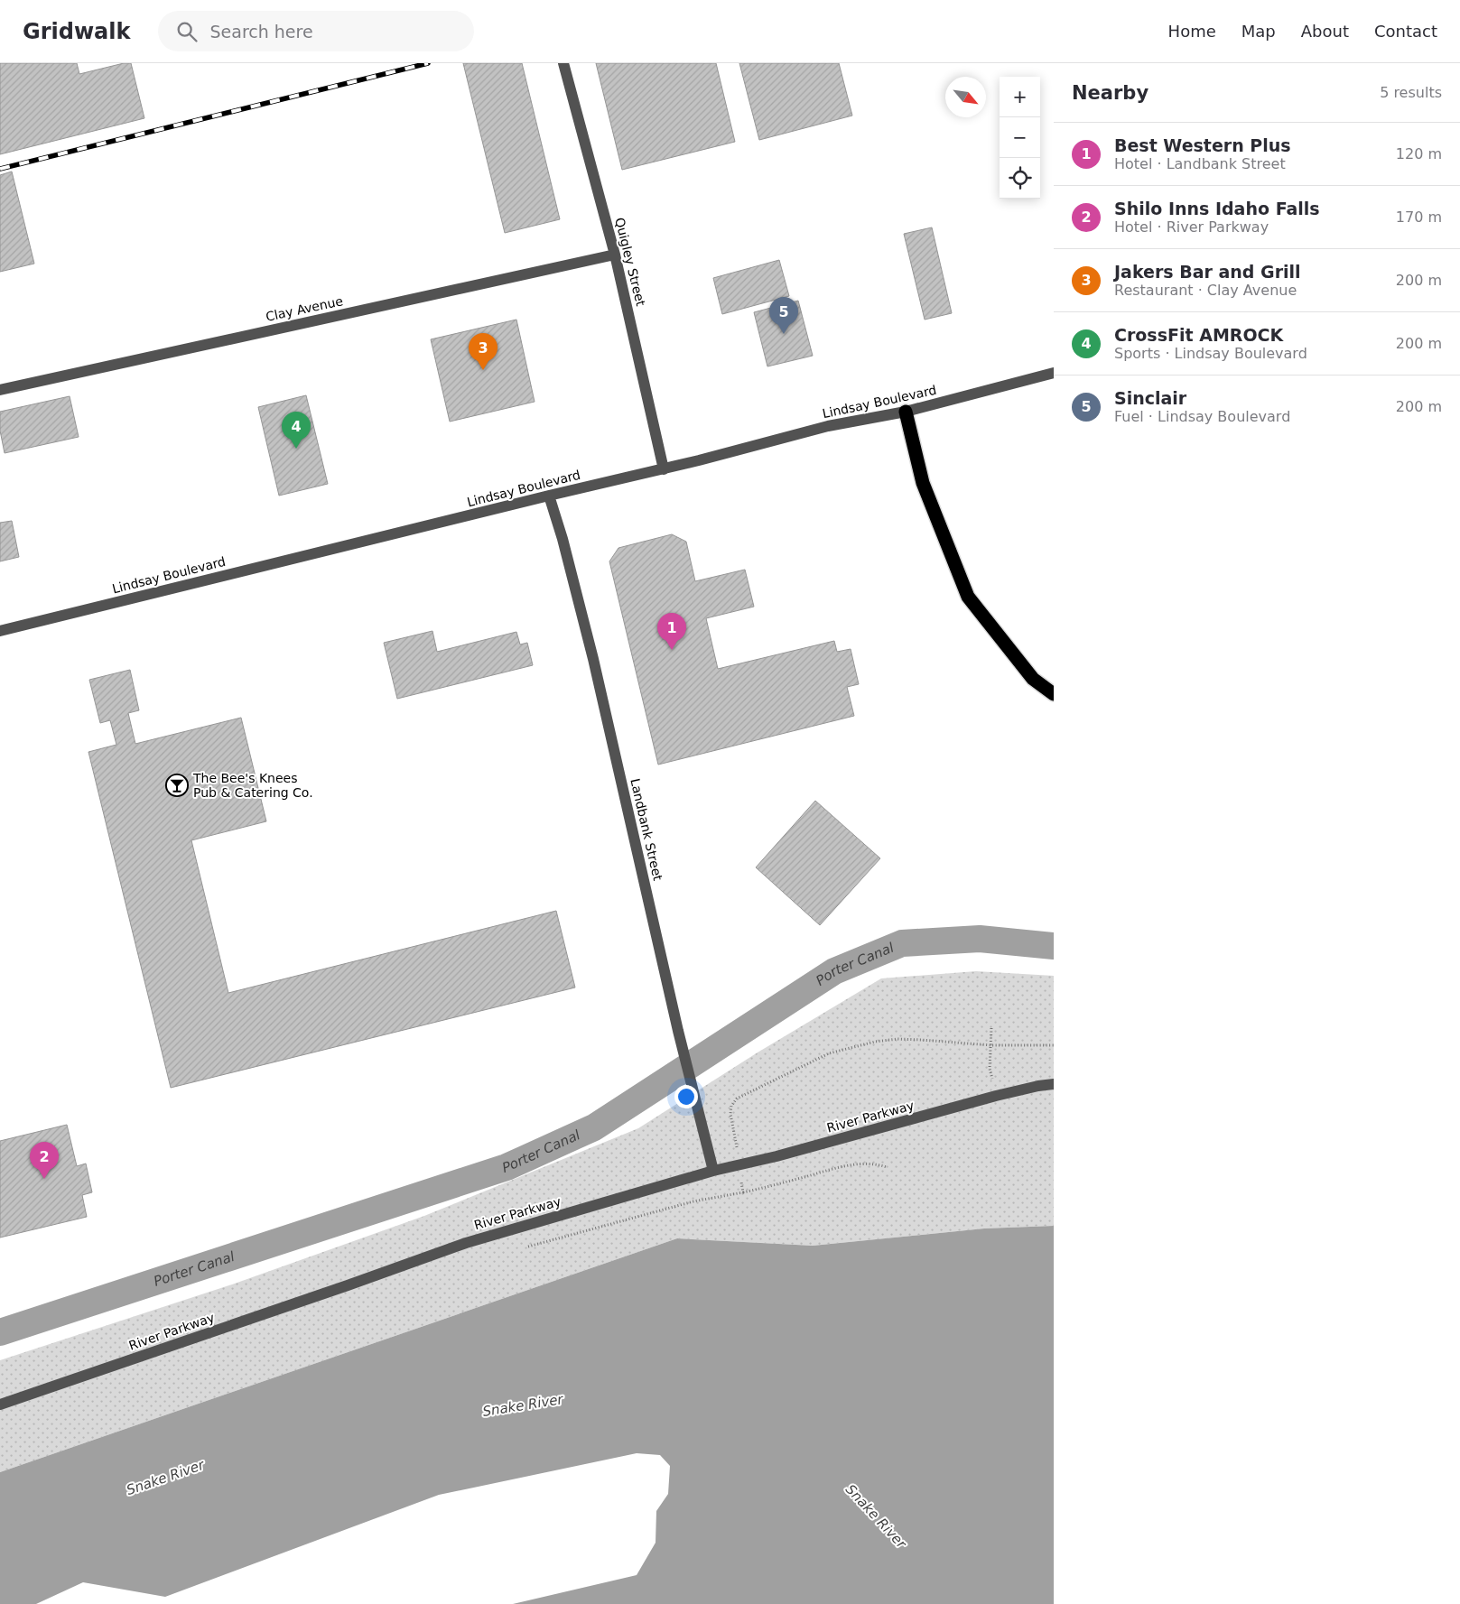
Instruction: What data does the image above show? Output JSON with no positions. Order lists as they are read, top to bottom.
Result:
{
  "streets": {
    "street": [
      "Quigley Street",
      "Clay Avenue",
      "Lindsay Boulevard",
      "Landbank Street",
      "River Parkway"
    ]
  },
  "crossings": [
    ["Quigley Street", "Clay Avenue"],
    ["Quigley Street", "Lindsay Boulevard"],
    ["Lindsay Boulevard", "Landbank Street"],
    ["Landbank Street", "River Parkway"]
  ],
  "water": ["Porter Canal", "Snake River"],
  "places": {
    "bar": ["The Bee's Knees Pub & Catering Co."]
  },
  "north": "bottom right",
  "page": {
    "header": "Gridwalk",
    "search": "Search here",
    "nav": [
      "Home",
      "Map",
      "About",
      "Contact"
    ],
    "heading": ["Nearby", "5 results"],
    "map_buttons": ["+", "−"],
    "list": [
      {
        "mark": "1",
        "name": "Best Western Plus",
        "note": "Hotel · Landbank Street",
        "value": "120 m"
      },
      {
        "mark": "2",
        "name": "Shilo Inns Idaho Falls",
        "note": "Hotel · River Parkway",
        "value": "170 m"
      },
      {
        "mark": "3",
        "name": "Jakers Bar and Grill",
        "note": "Restaurant · Clay Avenue",
        "value": "200 m"
      },
      {
        "mark": "4",
        "name": "CrossFit AMROCK",
        "note": "Sports · Lindsay Boulevard",
        "value": "200 m"
      },
      {
        "mark": "5",
        "name": "Sinclair",
        "note": "Fuel · Lindsay Boulevard",
        "value": "200 m"
      }
    ],
    "pins": [
      "5",
      "3",
      "4",
      "1",
      "2"
    ]
  }
}
